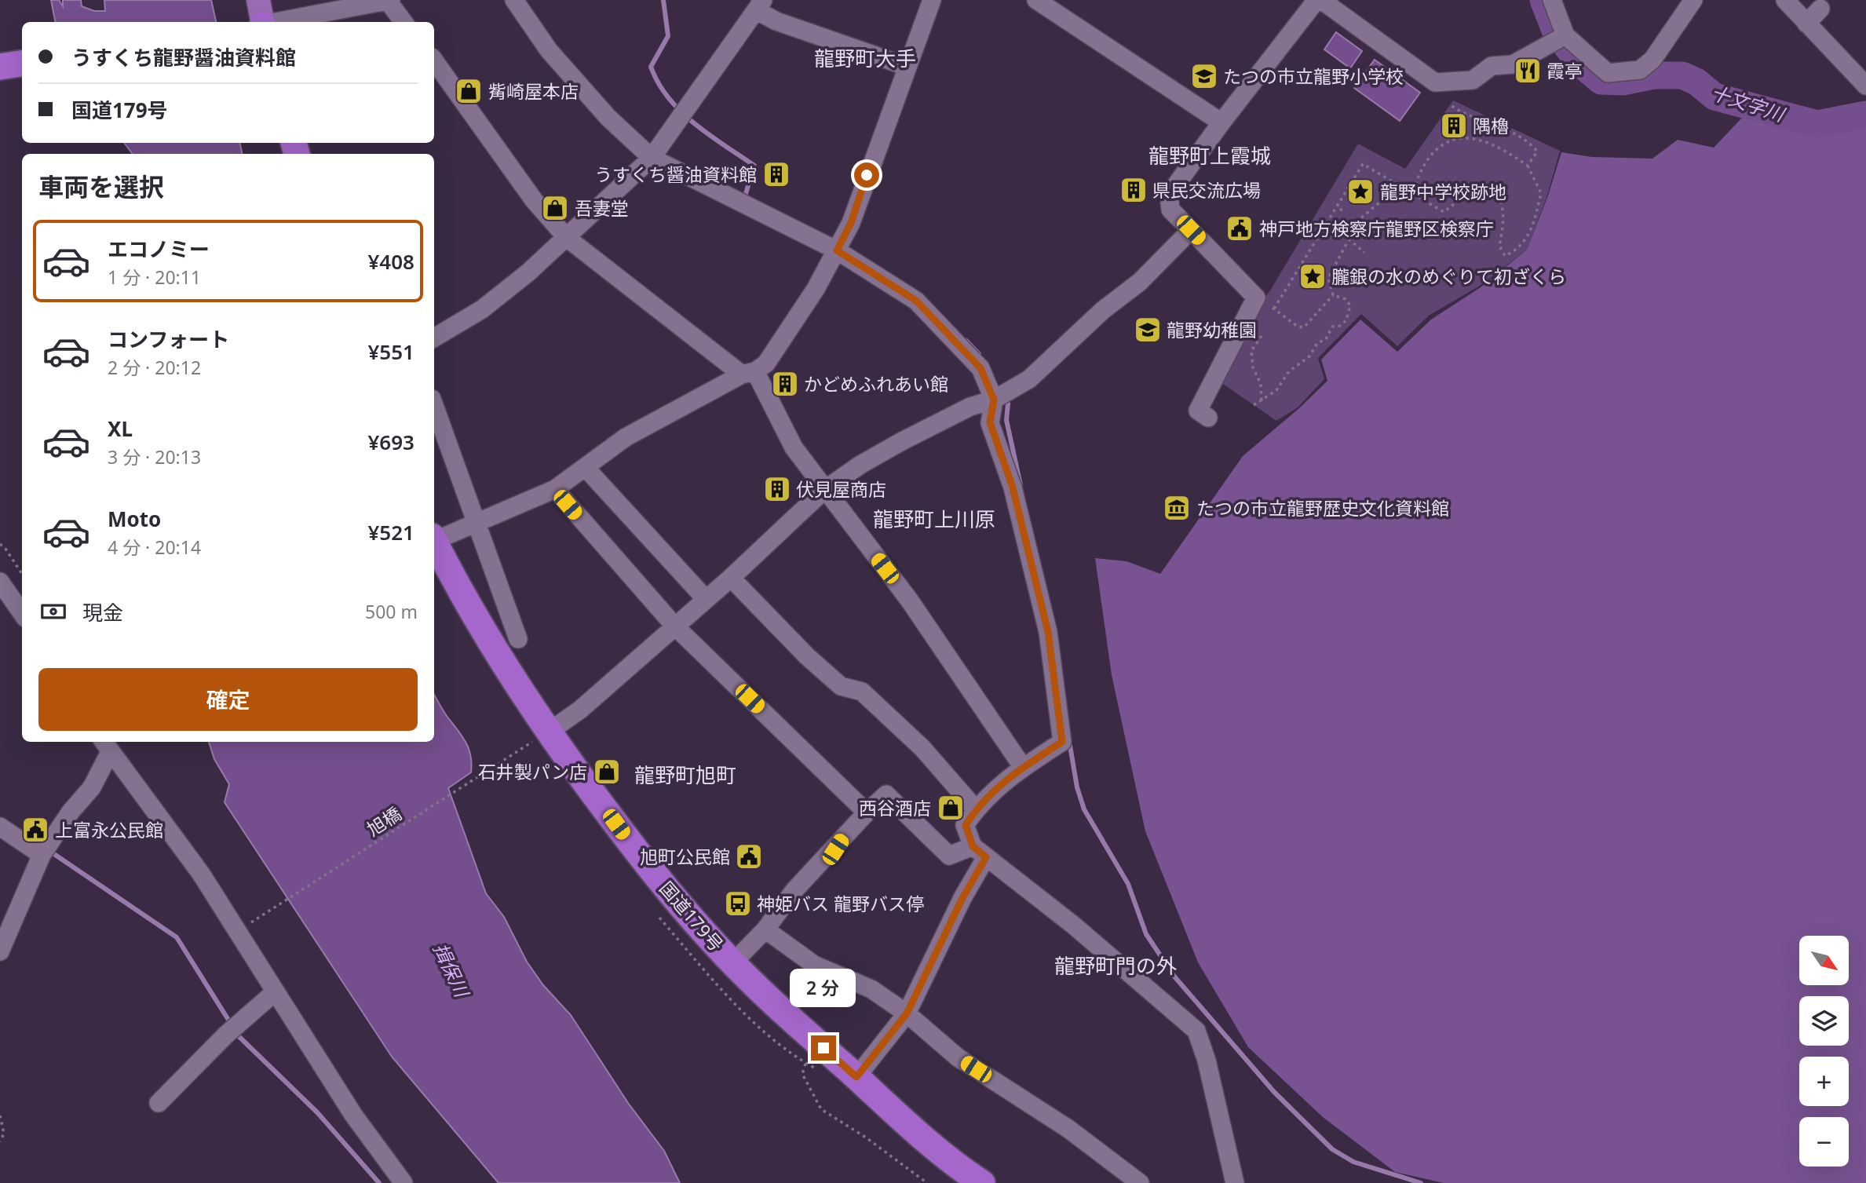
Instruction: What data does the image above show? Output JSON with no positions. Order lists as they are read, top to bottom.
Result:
{
  "streets": {
    "highway": ["国道179号"],
    "path": ["旭橋"]
  },
  "crossings": [
    ["旭橋", "国道179号"]
  ],
  "districts": [
    "龍野町大手",
    "龍野町上霞城",
    "龍野町上川原",
    "龍野町旭町",
    "龍野町門の外"
  ],
  "water": ["十文字川", "揖保川"],
  "places": {
    "restaurant": ["霞亭"],
    "school or university": ["たつの市立龍野小学校", "龍野幼稚園"],
    "shop": [
      "觜崎屋本店",
      "吾妻堂",
      "石井製パン店",
      "西谷酒店"
    ],
    "building": [
      "隅櫓",
      "うすくち醤油資料館",
      "県民交流広場",
      "かどめふれあい館",
      "伏見屋商店"
    ],
    "place": ["龍野中学校跡地", "朧銀の水のめぐりて初ざくら"],
    "public building": ["神戸地方検察庁龍野区検察庁", "上富永公民館", "旭町公民館"],
    "museum": ["たつの市立龍野歴史文化資料館"],
    "bus stop": ["神姫バス 龍野バス停"]
  },
  "north": "bottom right",
  "page": {
    "banner": ["うすくち龍野醤油資料館", "国道179号"],
    "heading": "車両を選択",
    "list": [
      {
        "name": "エコノミー",
        "note": "1 分 · 20:11",
        "value": "¥408"
      },
      {
        "name": "コンフォート",
        "note": "2 分 · 20:12",
        "value": "¥551"
      },
      {
        "name": "XL",
        "note": "3 分 · 20:13",
        "value": "¥693"
      },
      {
        "name": "Moto",
        "note": "4 分 · 20:14",
        "value": "¥521"
      }
    ],
    "pay": ["現金", "500 m"],
    "buttons": "確定",
    "map_buttons": ["+", "−"],
    "bubble": "2 分"
  }
}
